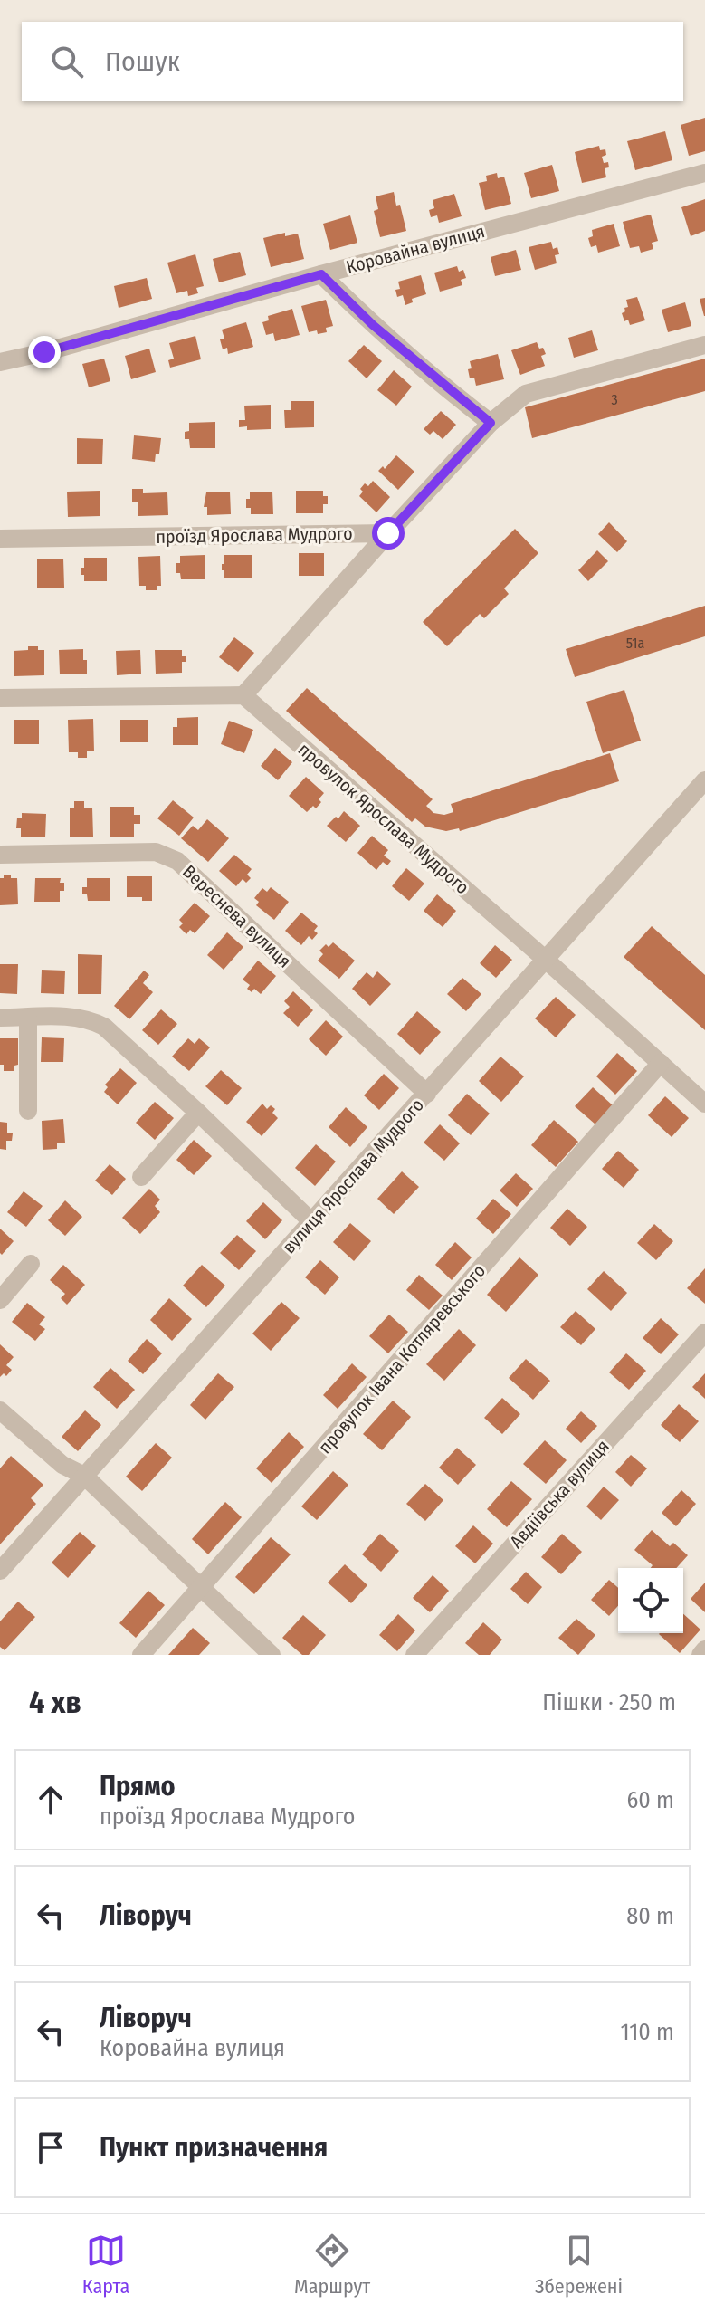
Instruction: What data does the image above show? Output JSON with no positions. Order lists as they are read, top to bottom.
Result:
{
  "streets": {
    "street": [
      "Коровайна вулиця",
      "проїзд Ярослава Мудрого",
      "провулок Ярослава Мудрого",
      "Вереснева вулиця",
      "вулиця Ярослава Мудрого",
      "провулок Івана Котляревського",
      "Авдіївська вулиця"
    ]
  },
  "crossings": [
    ["провулок Ярослава Мудрого", "вулиця Ярослава Мудрого"],
    ["провулок Ярослава Мудрого", "провулок Івана Котляревського"],
    ["Вереснева вулиця", "вулиця Ярослава Мудрого"]
  ],
  "house_numbers": ["3", "51а"],
  "page": {
    "search": "Пошук",
    "heading": ["4 хв", "Пішки · 250 m"],
    "list": [
      ["Прямо", "проїзд Ярослава Мудрого", "60 m"],
      ["Ліворуч", "80 m"],
      ["Ліворуч", "Коровайна вулиця", "110 m"],
      "Пункт призначення"
    ],
    "nav": ["Карта", "Маршрут", "Збережені"]
  }
}
